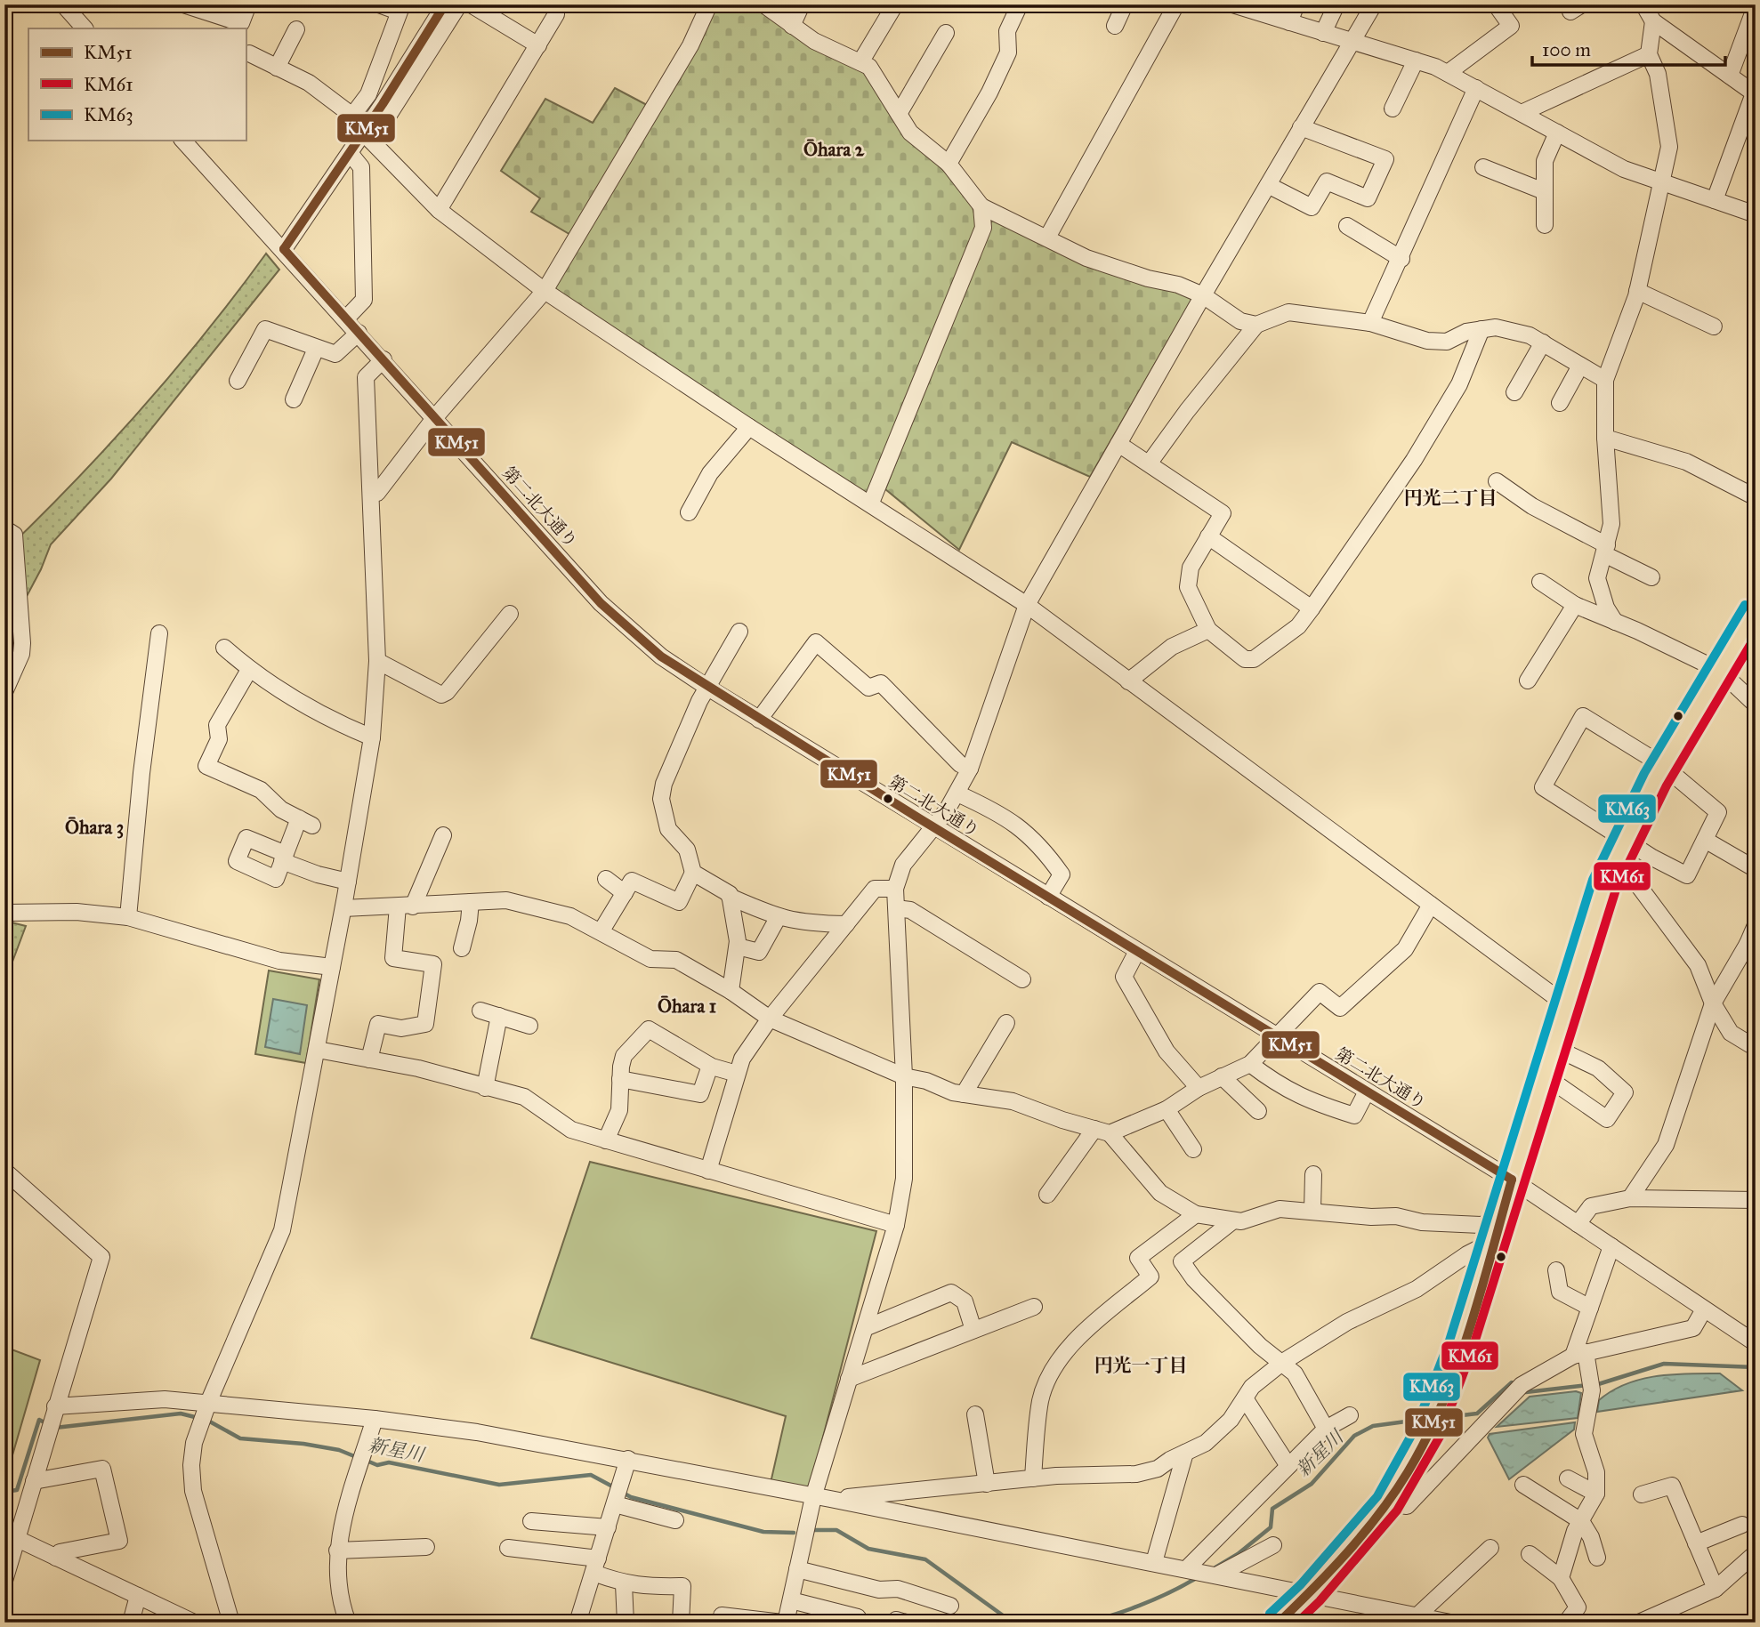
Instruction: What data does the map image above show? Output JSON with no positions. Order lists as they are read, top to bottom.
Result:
{
  "streets": {
    "street": ["第二北大通り"]
  },
  "districts": [
    "Ōhara 2",
    "円光二丁目",
    "Ōhara 3",
    "Ōhara 1",
    "円光一丁目"
  ],
  "water": ["新星川"],
  "lines": ["transit line KM51", "transit line KM63", "transit line KM61"],
  "legend": ["KM51", "KM61", "KM63"],
  "scale_bar": "100 m"
}
